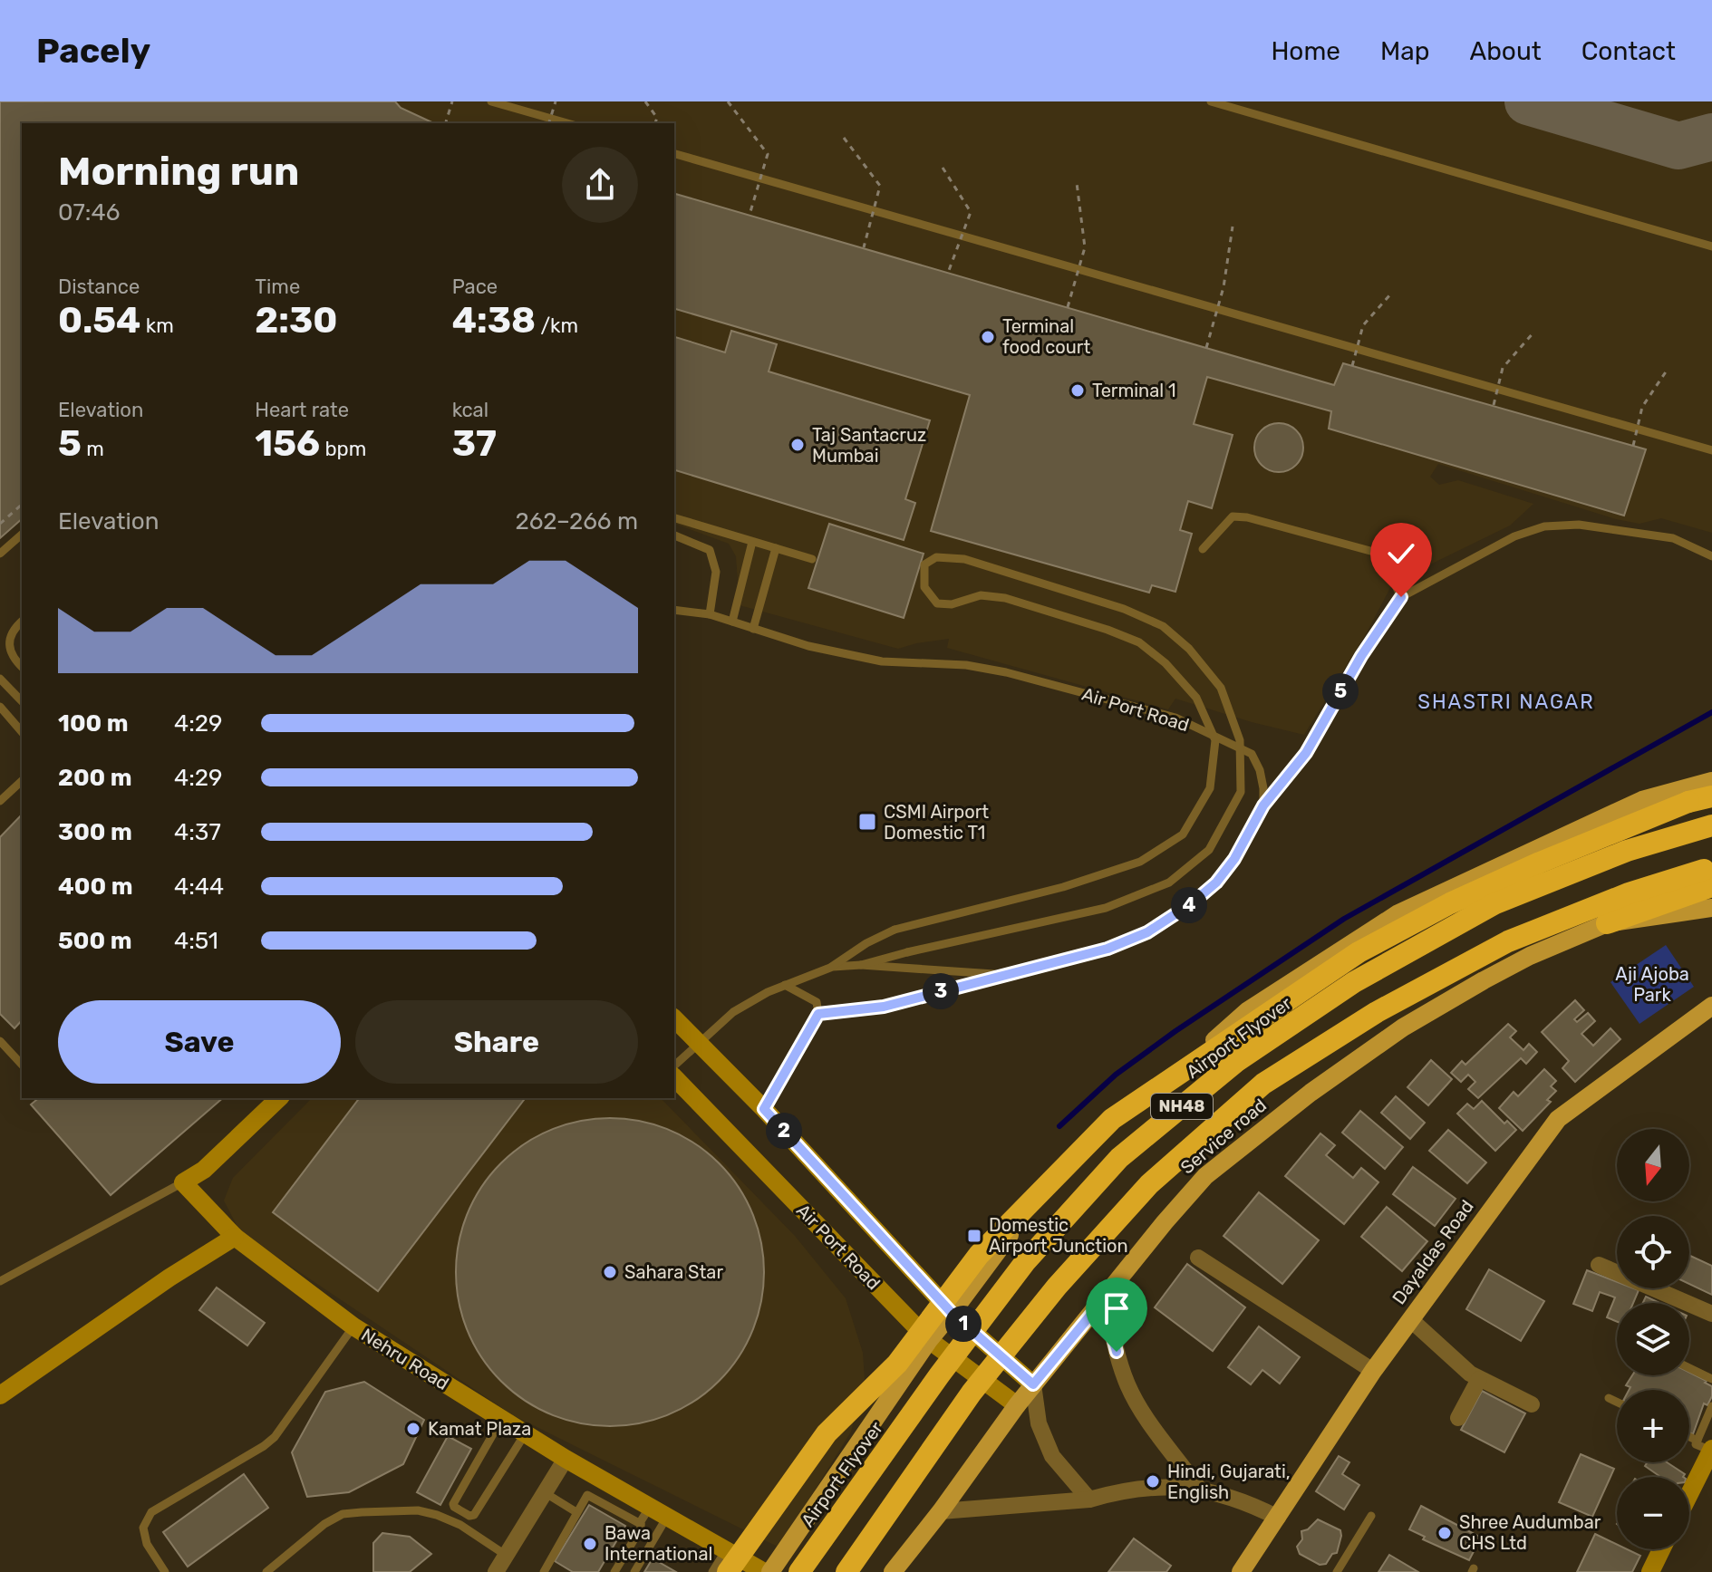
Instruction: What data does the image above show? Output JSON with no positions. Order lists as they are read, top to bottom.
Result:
{
  "streets": {
    "highway": ["Airport Flyover", "NH48"],
    "main road": ["Service road", "Dayaldas Road"],
    "street": ["Air Port Road", "Nehru Road"]
  },
  "crossings": [
    ["Air Port Road", "Service road"]
  ],
  "districts": ["SHASTRI NAGAR"],
  "parks": ["Aji Ajoba Park"],
  "places": {
    "other": [
      "Terminal food court",
      "Terminal 1",
      "Taj Santacruz Mumbai",
      "Sahara Star",
      "Kamat Plaza",
      "Hindi, Gujarati, English",
      "Shree Audumbar CHS Ltd",
      "Bawa International"
    ],
    "transit": ["CSMI Airport Domestic T1", "Domestic Airport Junction"]
  },
  "north": "bottom",
  "page": {
    "header": "Pacely",
    "nav": [
      "Home",
      "Map",
      "About",
      "Contact"
    ],
    "heading": ["Morning run", "07:46"],
    "stats": [
      ["Distance", "0.54 km"],
      ["Time", "2:30"],
      ["Pace", "4:38 /km"],
      ["Elevation", "5 m"],
      ["Heart rate", "156 bpm"],
      ["kcal", "37"]
    ],
    "chart": ["Elevation", "262–266 m"],
    "pins": [
      "5",
      "4",
      "3",
      "2",
      "1"
    ],
    "list": [
      {
        "name": "100 m",
        "note": "4:29"
      },
      {
        "name": "200 m",
        "note": "4:29"
      },
      {
        "name": "300 m",
        "note": "4:37"
      },
      {
        "name": "400 m",
        "note": "4:44"
      },
      {
        "name": "500 m",
        "note": "4:51"
      }
    ],
    "buttons": ["Save", "Share"],
    "map_buttons": ["+", "−"]
  }
}
